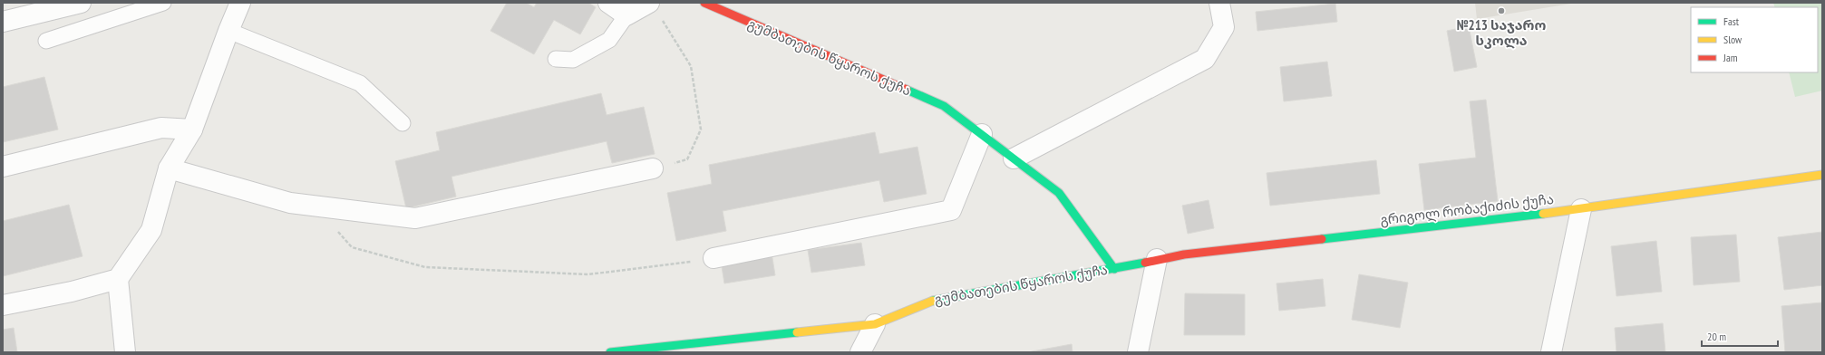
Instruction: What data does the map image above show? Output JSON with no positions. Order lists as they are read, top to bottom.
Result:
{
  "streets": {
    "street": ["გუმბათების წყაროს ქუჩა", "გრიგოლ რობაქიძის ქუჩა"]
  },
  "crossings": [
    ["გუმბათების წყაროს ქუჩა", "გრიგოლ რობაქიძის ქუჩა"]
  ],
  "places": ["№213 საჯარო სკოლა"],
  "legend": ["Fast", "Slow", "Jam"],
  "scale_bar": "20 m"
}
